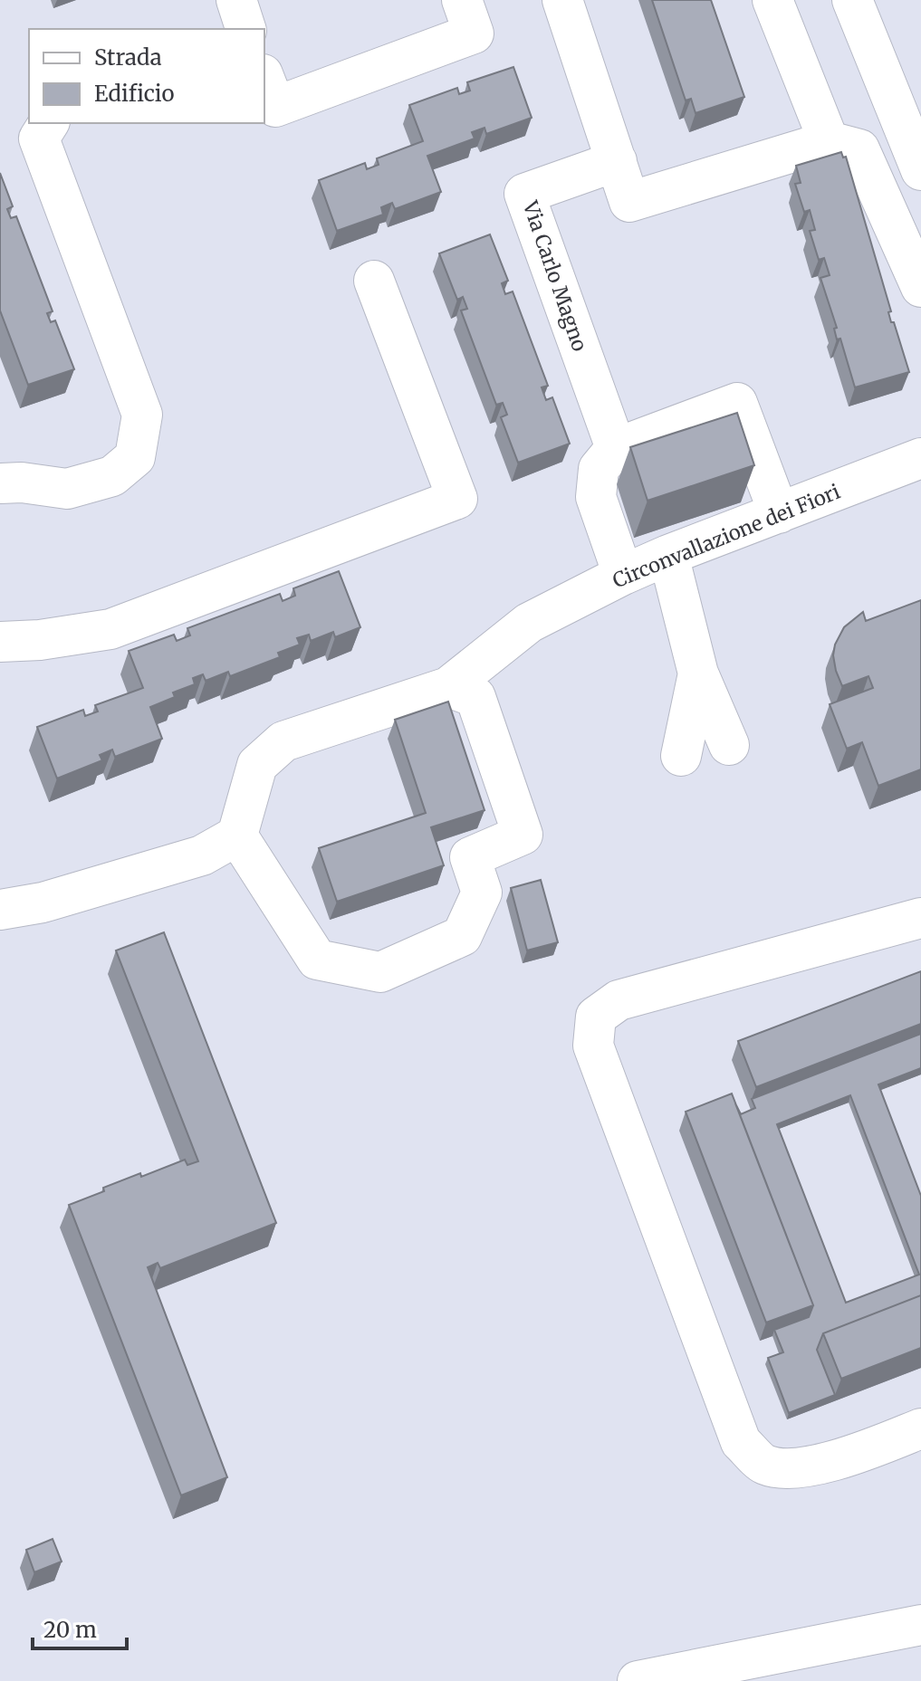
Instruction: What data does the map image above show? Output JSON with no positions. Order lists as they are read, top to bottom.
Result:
{
  "streets": {
    "street": ["Via Carlo Magno", "Circonvallazione dei Fiori"]
  },
  "legend": ["Strada", "Edificio"],
  "scale_bar": "20 m"
}
